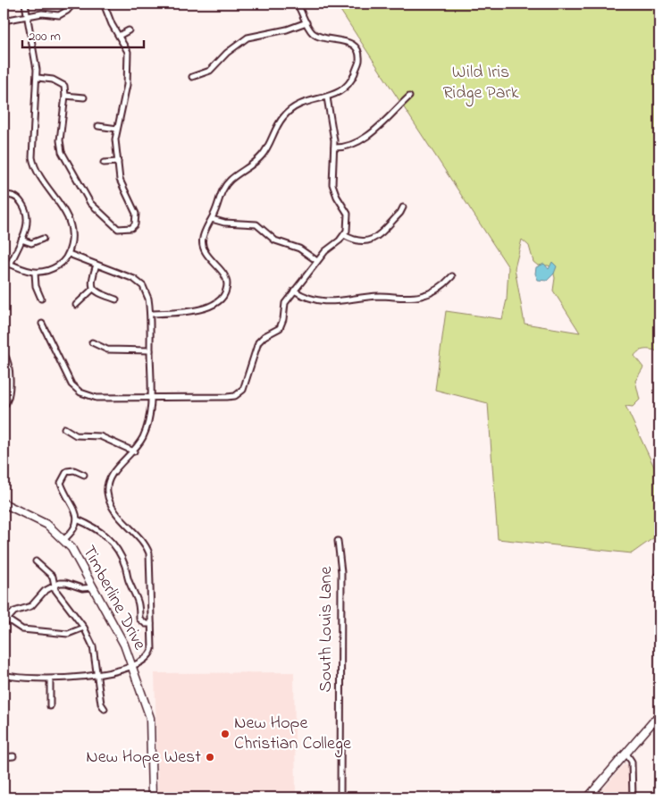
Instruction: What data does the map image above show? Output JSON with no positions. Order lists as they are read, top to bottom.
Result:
{
  "streets": {
    "street": ["Timberline Drive", "South Louis Lane"]
  },
  "parks": ["Wild Iris Ridge Park"],
  "places": ["New Hope Christian College", "New Hope West"],
  "scale_bar": "200 m"
}
